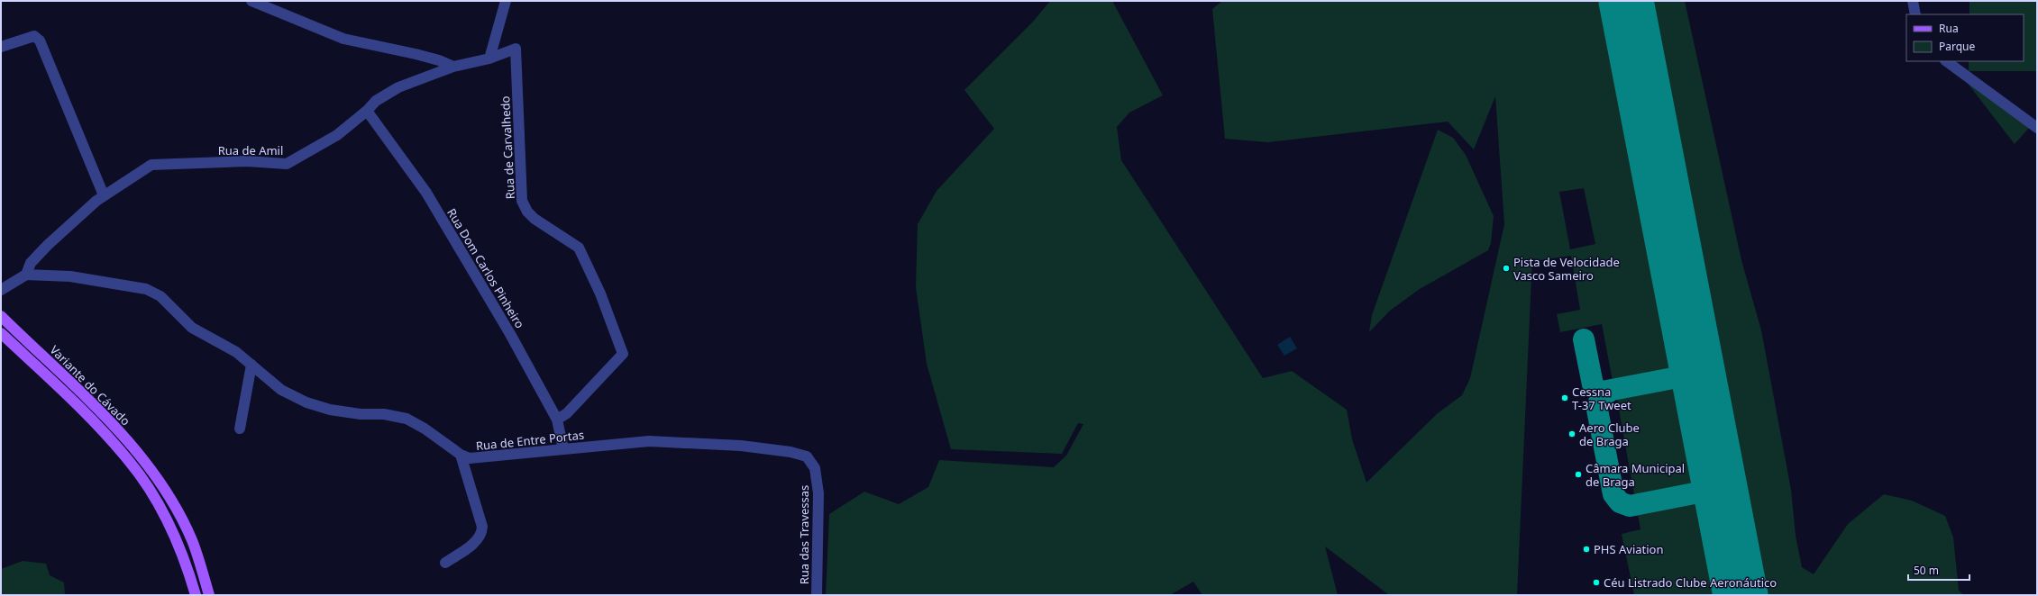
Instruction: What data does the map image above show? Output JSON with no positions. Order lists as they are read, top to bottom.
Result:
{
  "streets": {
    "main road": ["Variante do Cávado"],
    "street": [
      "Rua de Carvalhedo",
      "Rua de Amil",
      "Rua Dom Carlos Pinheiro",
      "Rua de Entre Portas",
      "Rua das Travessas"
    ]
  },
  "crossings": [
    ["Rua de Carvalhedo", "Rua de Amil"],
    ["Rua de Carvalhedo", "Rua Dom Carlos Pinheiro"],
    ["Rua de Amil", "Rua Dom Carlos Pinheiro"],
    ["Rua de Amil", "Rua de Entre Portas"],
    ["Rua Dom Carlos Pinheiro", "Rua de Entre Portas"],
    ["Rua de Entre Portas", "Rua das Travessas"]
  ],
  "places": [
    "Pista de Velocidade Vasco Sameiro",
    "Cessna T-37 Tweet",
    "Aero Clube de Braga",
    "Câmara Municipal de Braga",
    "PHS Aviation",
    "Céu Listrado Clube Aeronáutico"
  ],
  "legend": ["Rua", "Parque"],
  "scale_bar": "50 m"
}
